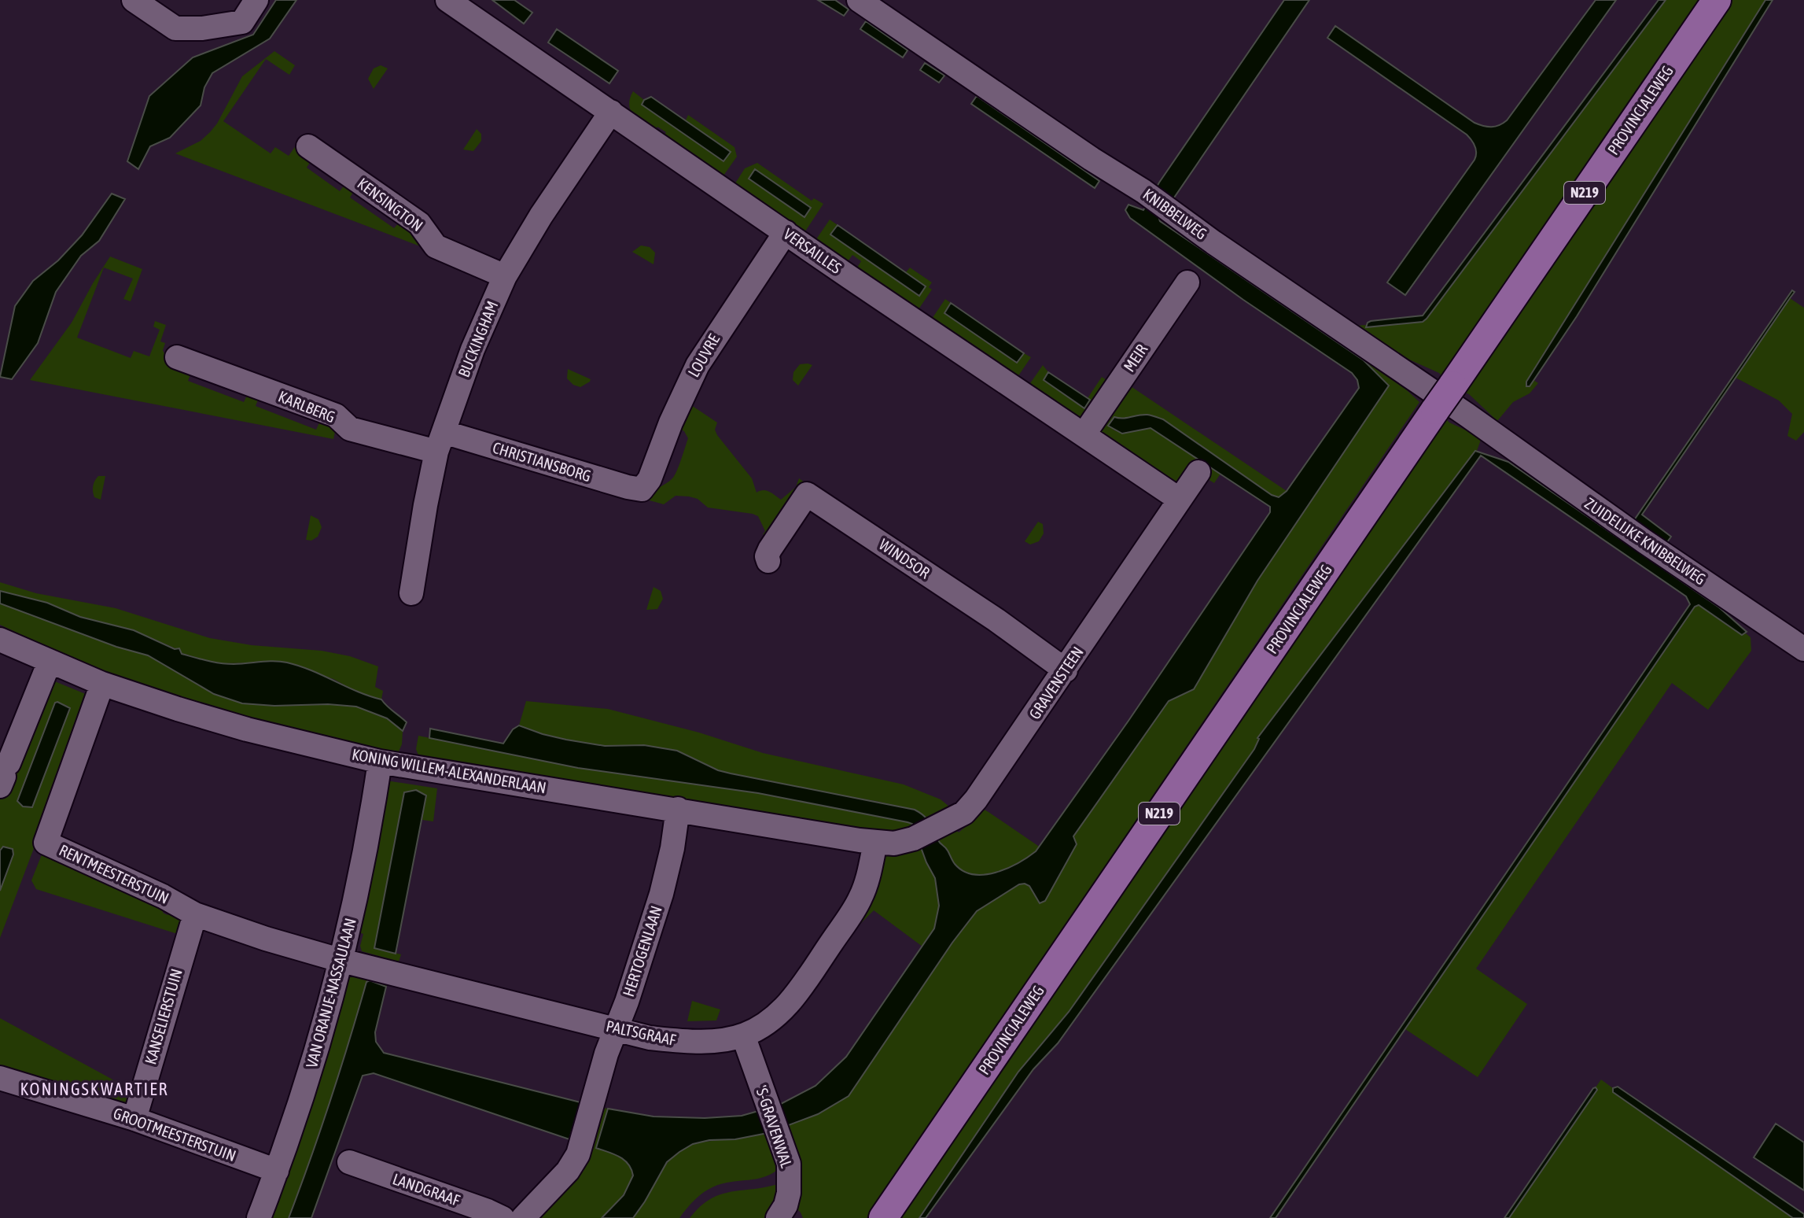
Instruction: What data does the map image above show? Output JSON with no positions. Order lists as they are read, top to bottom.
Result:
{
  "streets": {
    "main road": ["PROVINCIALEWEG", "N219"],
    "street": [
      "KENSINGTON",
      "KNIBBELWEG",
      "VERSAILLES",
      "BUCKINGHAM",
      "LOUVRE",
      "MEIR",
      "KARLBERG",
      "CHRISTIANSBORG",
      "ZUIDELIJKE KNIBBELWEG",
      "WINDSOR",
      "GRAVENSTEEN",
      "KONING WILLEM-ALEXANDERLAAN",
      "RENTMEESTERSTUIN",
      "HERTOGENLAAN",
      "VAN ORANJE-NASSAULAAN",
      "KANSELIERSTUIN",
      "PALTSGRAAF",
      "'S-GRAVENWAL",
      "GROOTMEESTERSTUIN",
      "LANDGRAAF"
    ]
  },
  "crossings": [
    ["KENSINGTON", "BUCKINGHAM"],
    ["KNIBBELWEG", "ZUIDELIJKE KNIBBELWEG"],
    ["VERSAILLES", "BUCKINGHAM"],
    ["VERSAILLES", "LOUVRE"],
    ["VERSAILLES", "MEIR"],
    ["VERSAILLES", "GRAVENSTEEN"],
    ["BUCKINGHAM", "KARLBERG"],
    ["BUCKINGHAM", "CHRISTIANSBORG"],
    ["LOUVRE", "CHRISTIANSBORG"],
    ["KARLBERG", "CHRISTIANSBORG"],
    ["WINDSOR", "GRAVENSTEEN"],
    ["GRAVENSTEEN", "KONING WILLEM-ALEXANDERLAAN"],
    ["GRAVENSTEEN", "PALTSGRAAF"],
    ["KONING WILLEM-ALEXANDERLAAN", "RENTMEESTERSTUIN"],
    ["KONING WILLEM-ALEXANDERLAAN", "HERTOGENLAAN"],
    ["KONING WILLEM-ALEXANDERLAAN", "VAN ORANJE-NASSAULAAN"],
    ["KONING WILLEM-ALEXANDERLAAN", "PALTSGRAAF"],
    ["RENTMEESTERSTUIN", "VAN ORANJE-NASSAULAAN"],
    ["RENTMEESTERSTUIN", "KANSELIERSTUIN"],
    ["RENTMEESTERSTUIN", "PALTSGRAAF"],
    ["HERTOGENLAAN", "PALTSGRAAF"],
    ["VAN ORANJE-NASSAULAAN", "PALTSGRAAF"],
    ["VAN ORANJE-NASSAULAAN", "GROOTMEESTERSTUIN"],
    ["KANSELIERSTUIN", "GROOTMEESTERSTUIN"],
    ["PALTSGRAAF", "'S-GRAVENWAL"]
  ],
  "districts": ["KONINGSKWARTIER"]
}
